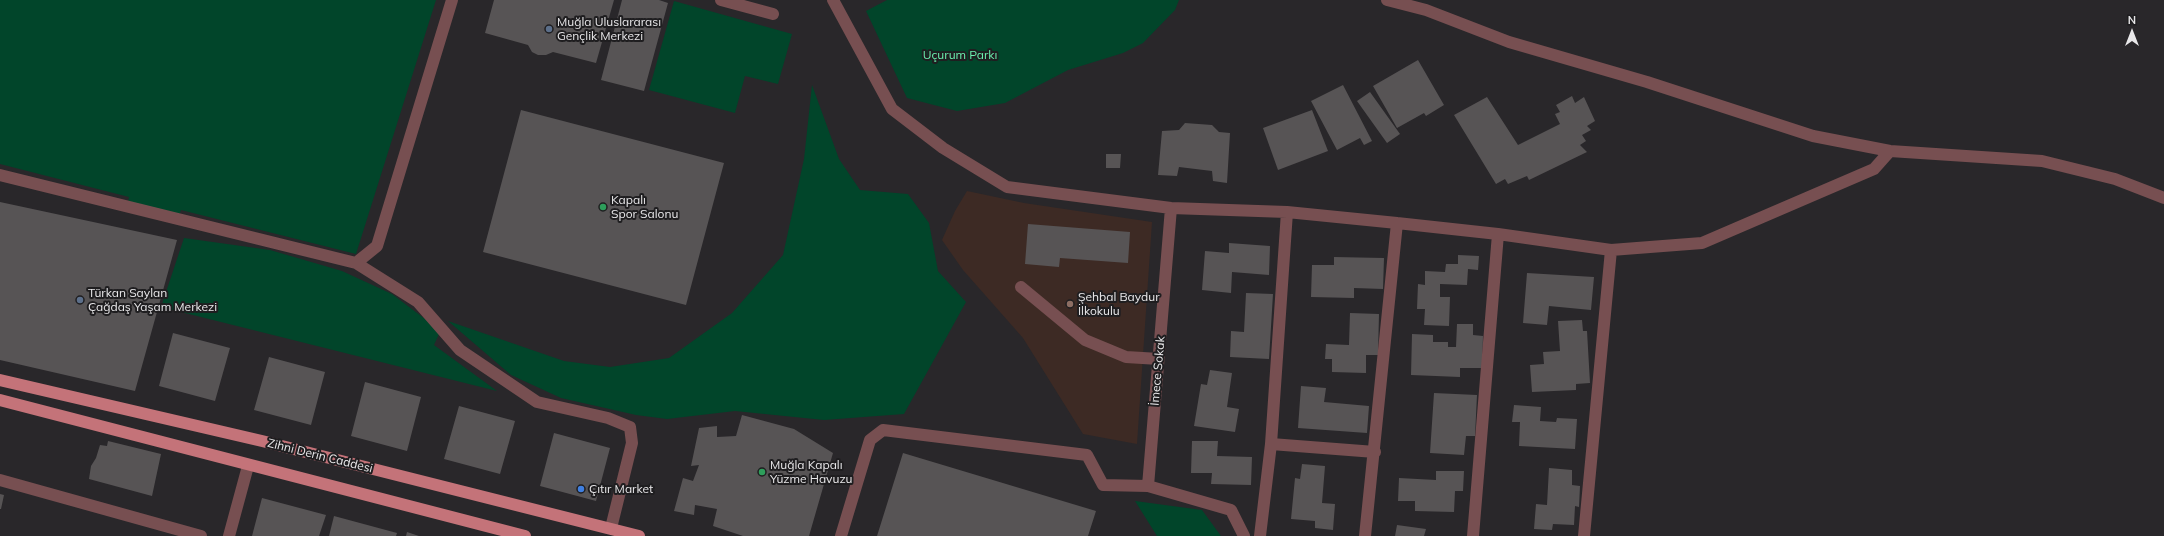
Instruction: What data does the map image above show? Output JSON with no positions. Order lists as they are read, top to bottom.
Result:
{
  "streets": {
    "main road": ["Zihni Derin Caddesi"],
    "street": ["İmece Sokak"]
  },
  "parks": ["Uçurum Parkı"],
  "places": [
    "Muğla Uluslararası Gençlik Merkezi",
    "Kapalı Spor Salonu",
    "Türkan Saylan Çağdaş Yaşam Merkezi",
    "Şehbal Baydur İlkokulu",
    "Muğla Kapalı Yüzme Havuzu",
    "Çıtır Market"
  ],
  "north": "top"
}
